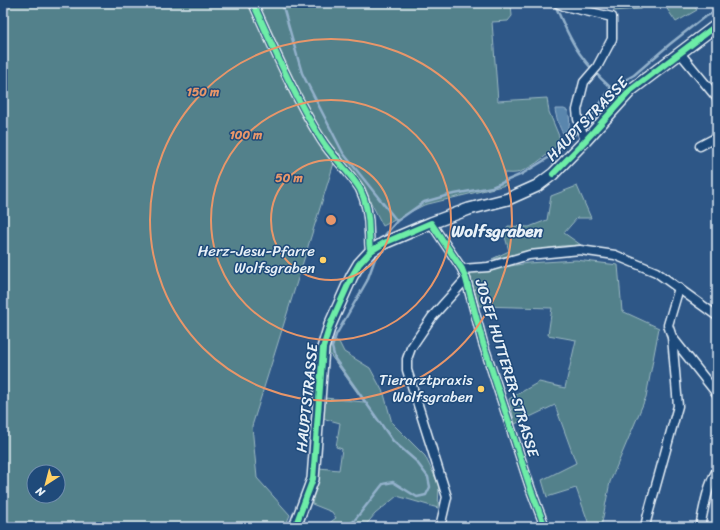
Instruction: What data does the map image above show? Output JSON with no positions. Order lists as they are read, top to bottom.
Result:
{
  "streets": {
    "main road": ["HAUPTSTRASSE"],
    "street": ["JOSEF HUTTERER-STRASSE"]
  },
  "crossings": [
    ["HAUPTSTRASSE", "JOSEF HUTTERER-STRASSE"]
  ],
  "districts": ["Wolfsgraben"],
  "places": ["Herz-Jesu-Pfarre Wolfsgraben", "Tierarztpraxis Wolfsgraben"],
  "north": "bottom left",
  "rings": ["150 m", "100 m", "50 m"]
}
